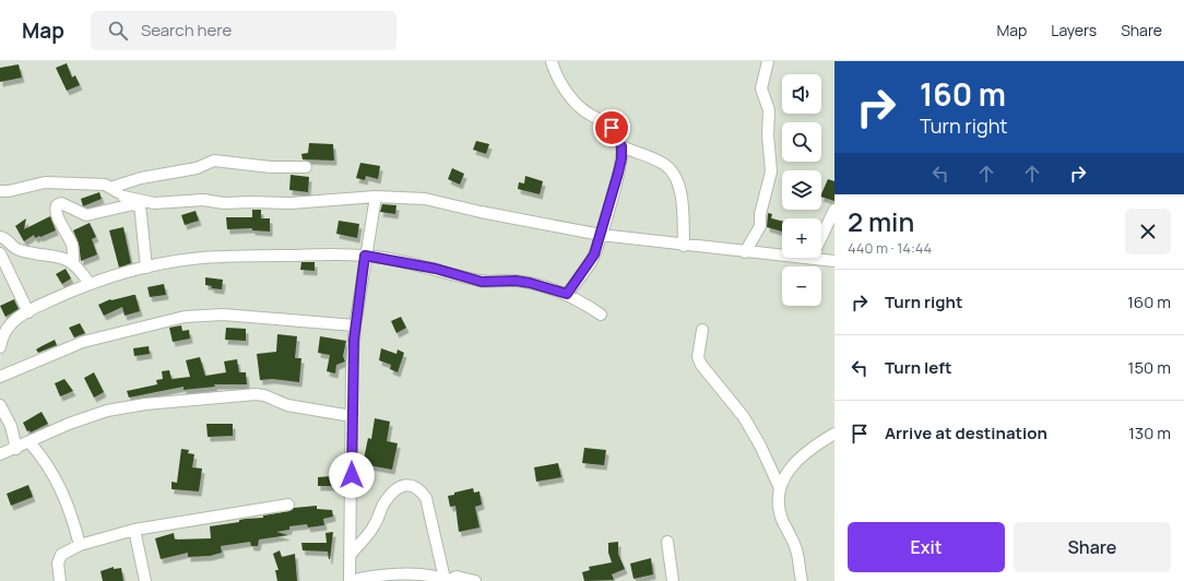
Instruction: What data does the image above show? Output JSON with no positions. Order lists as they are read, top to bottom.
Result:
{
  "page": {
    "header": "Map",
    "search": "Search here",
    "nav": ["Map", "Layers", "Share"],
    "turn": ["160 m", "Turn right"],
    "map_buttons": ["+", "−"],
    "heading": ["2 min", "440 m · 14:44"],
    "list": [
      {
        "name": "Turn right",
        "value": "160 m"
      },
      {
        "name": "Turn left",
        "value": "150 m"
      },
      {
        "name": "Arrive at destination",
        "value": "130 m"
      }
    ],
    "buttons": ["Exit", "Share"]
  }
}
